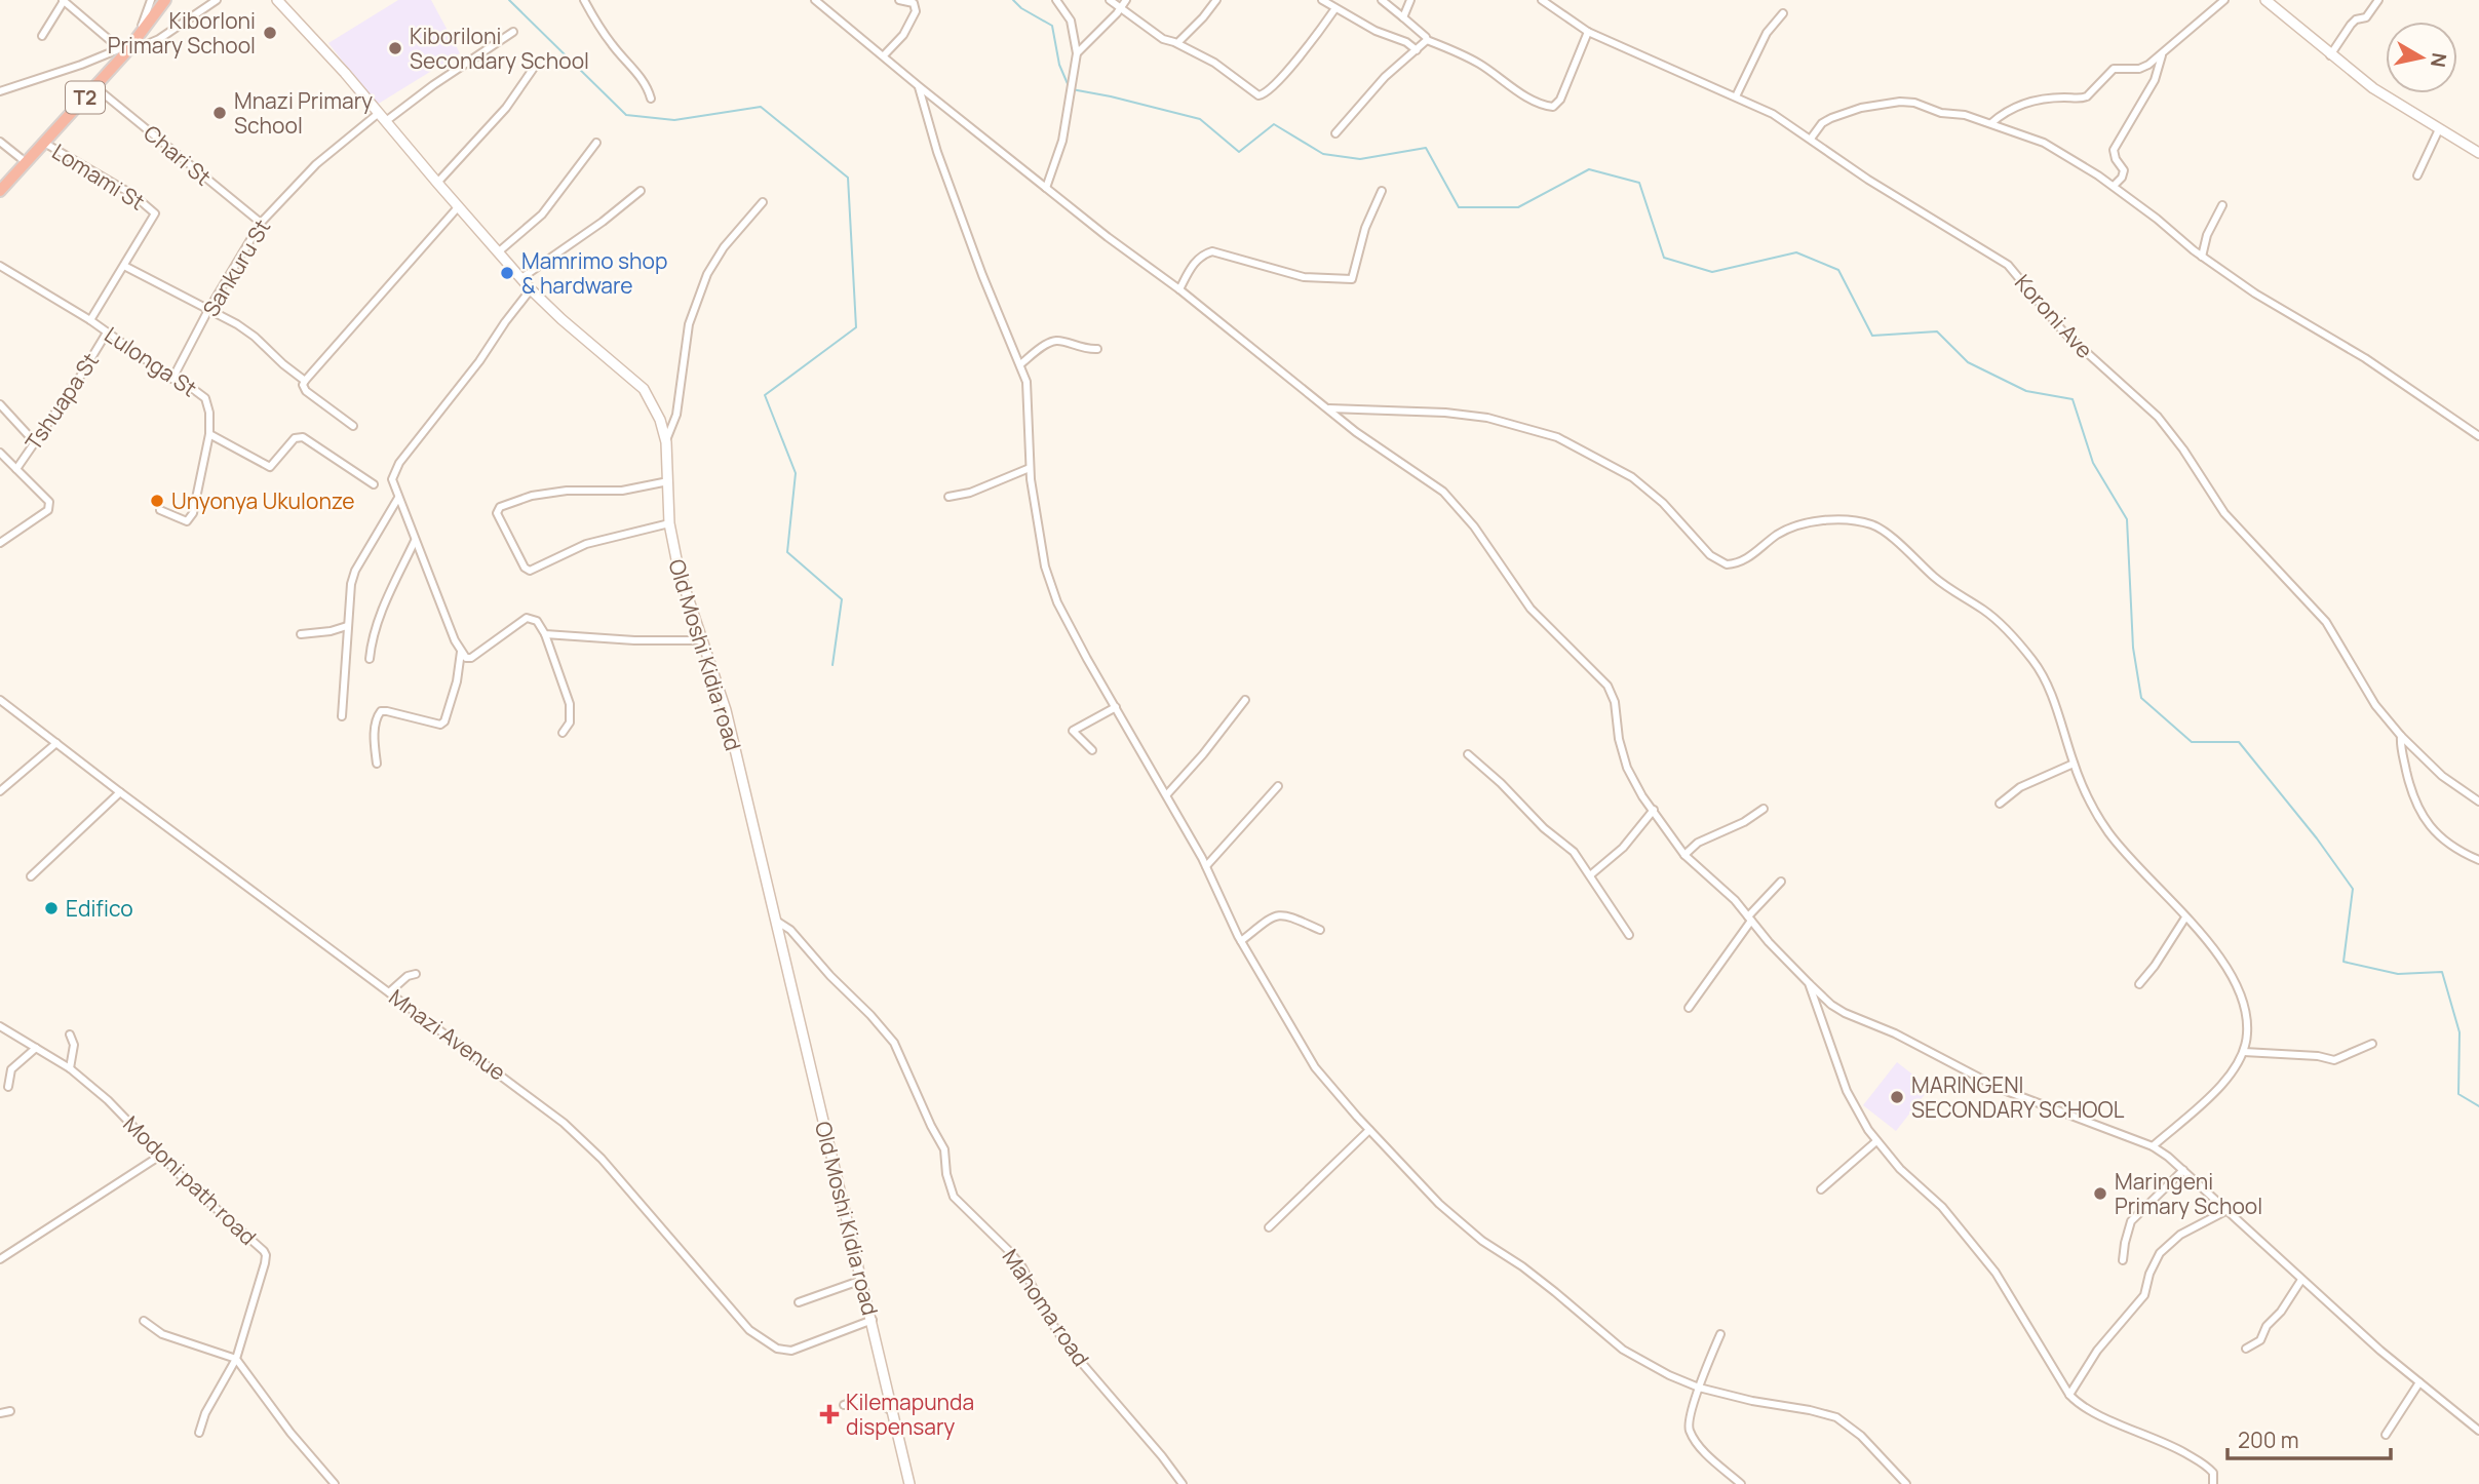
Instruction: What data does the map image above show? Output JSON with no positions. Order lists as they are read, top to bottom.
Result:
{
  "streets": {
    "highway": ["T2"],
    "street": [
      "Chari St",
      "Lomami St",
      "Sankuru St",
      "Koroni Ave",
      "Lulonga St",
      "Tshuapa St",
      "Old Moshi Kidia road",
      "Mnazi Avenue",
      "Modoni path road",
      "Mahoma road"
    ]
  },
  "crossings": [
    ["T2", "Chari St"],
    ["T2", "Lomami St"],
    ["Chari St", "Sankuru St"],
    ["Lomami St", "Lulonga St"],
    ["Sankuru St", "Lulonga St"],
    ["Sankuru St", "Old Moshi Kidia road"],
    ["Lulonga St", "Tshuapa St"],
    ["Old Moshi Kidia road", "Mnazi Avenue"],
    ["Old Moshi Kidia road", "Mahoma road"]
  ],
  "places": {
    "other": [
      "Kiborloni Primary School",
      "Kiboriloni Secondary School",
      "Mnazi Primary School",
      "Mamrimo shop & hardware",
      "Unyonya Ukulonze",
      "Edifico",
      "MARINGENI SECONDARY SCHOOL",
      "Maringeni Primary School"
    ],
    "health": ["Kilemapunda dispensary"]
  },
  "scale_bar": "200 m",
  "north": "right"
}
